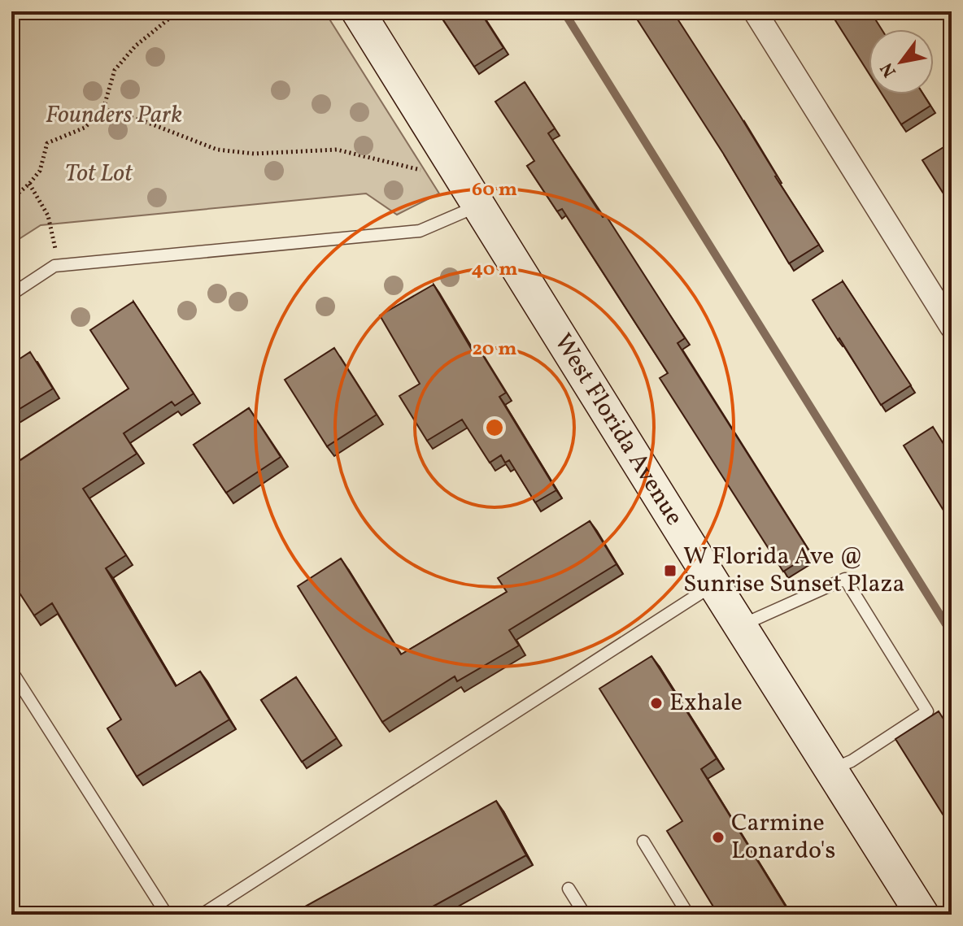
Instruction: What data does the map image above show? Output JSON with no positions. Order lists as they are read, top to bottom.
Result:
{
  "streets": {
    "street": ["West Florida Avenue"]
  },
  "parks": ["Founders Park", "Tot Lot"],
  "places": {
    "transit": ["W Florida Ave @ Sunrise Sunset Plaza"],
    "other": ["Exhale", "Carmine Lonardo's"]
  },
  "north": "bottom left",
  "rings": ["60 m", "40 m", "20 m"]
}
